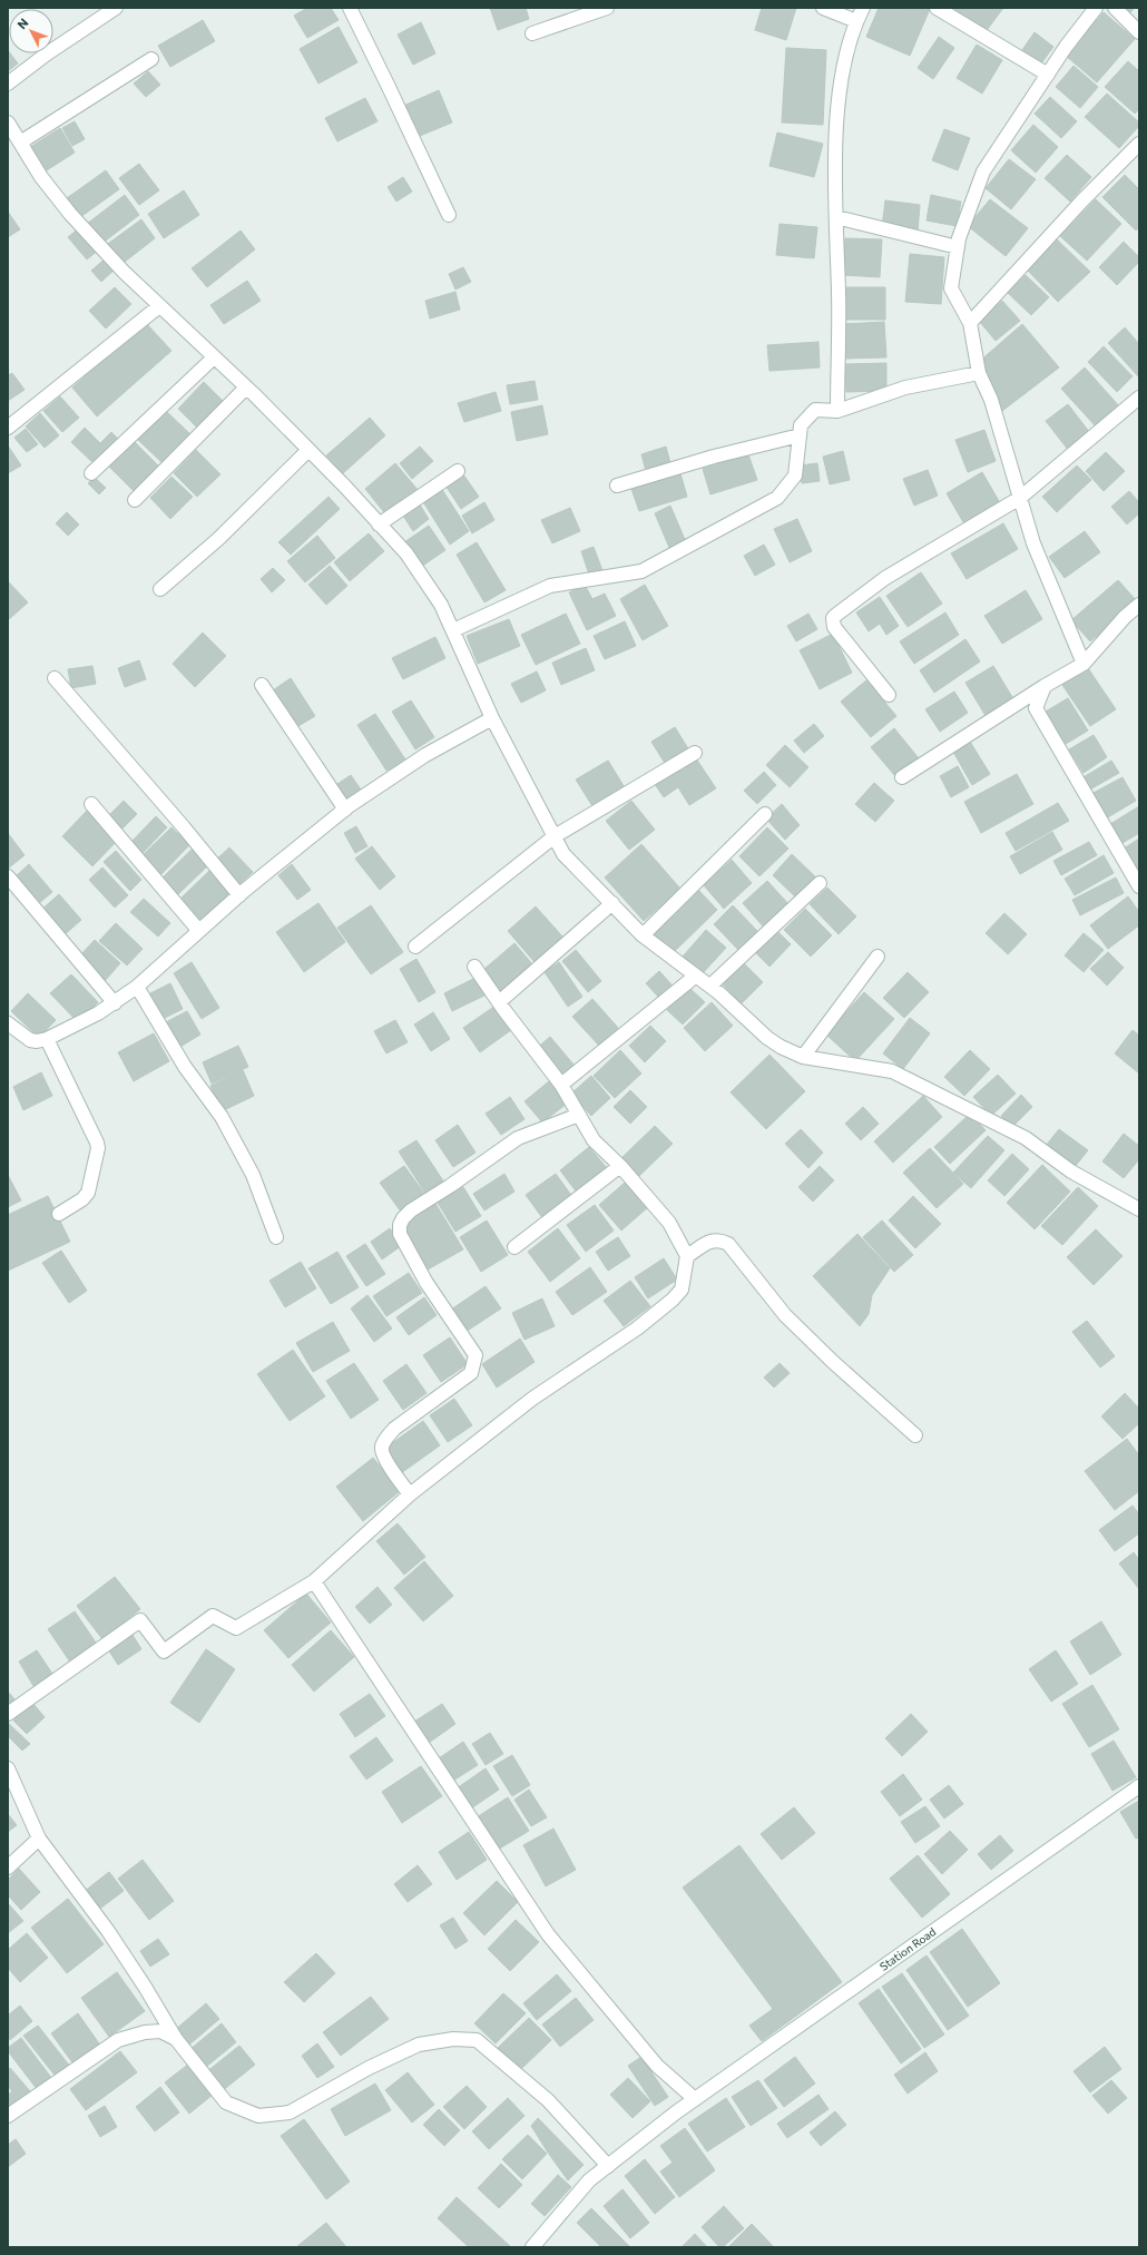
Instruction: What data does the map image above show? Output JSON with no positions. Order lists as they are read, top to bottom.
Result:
{
  "streets": {
    "street": ["Station Road"]
  },
  "north": "top left"
}
